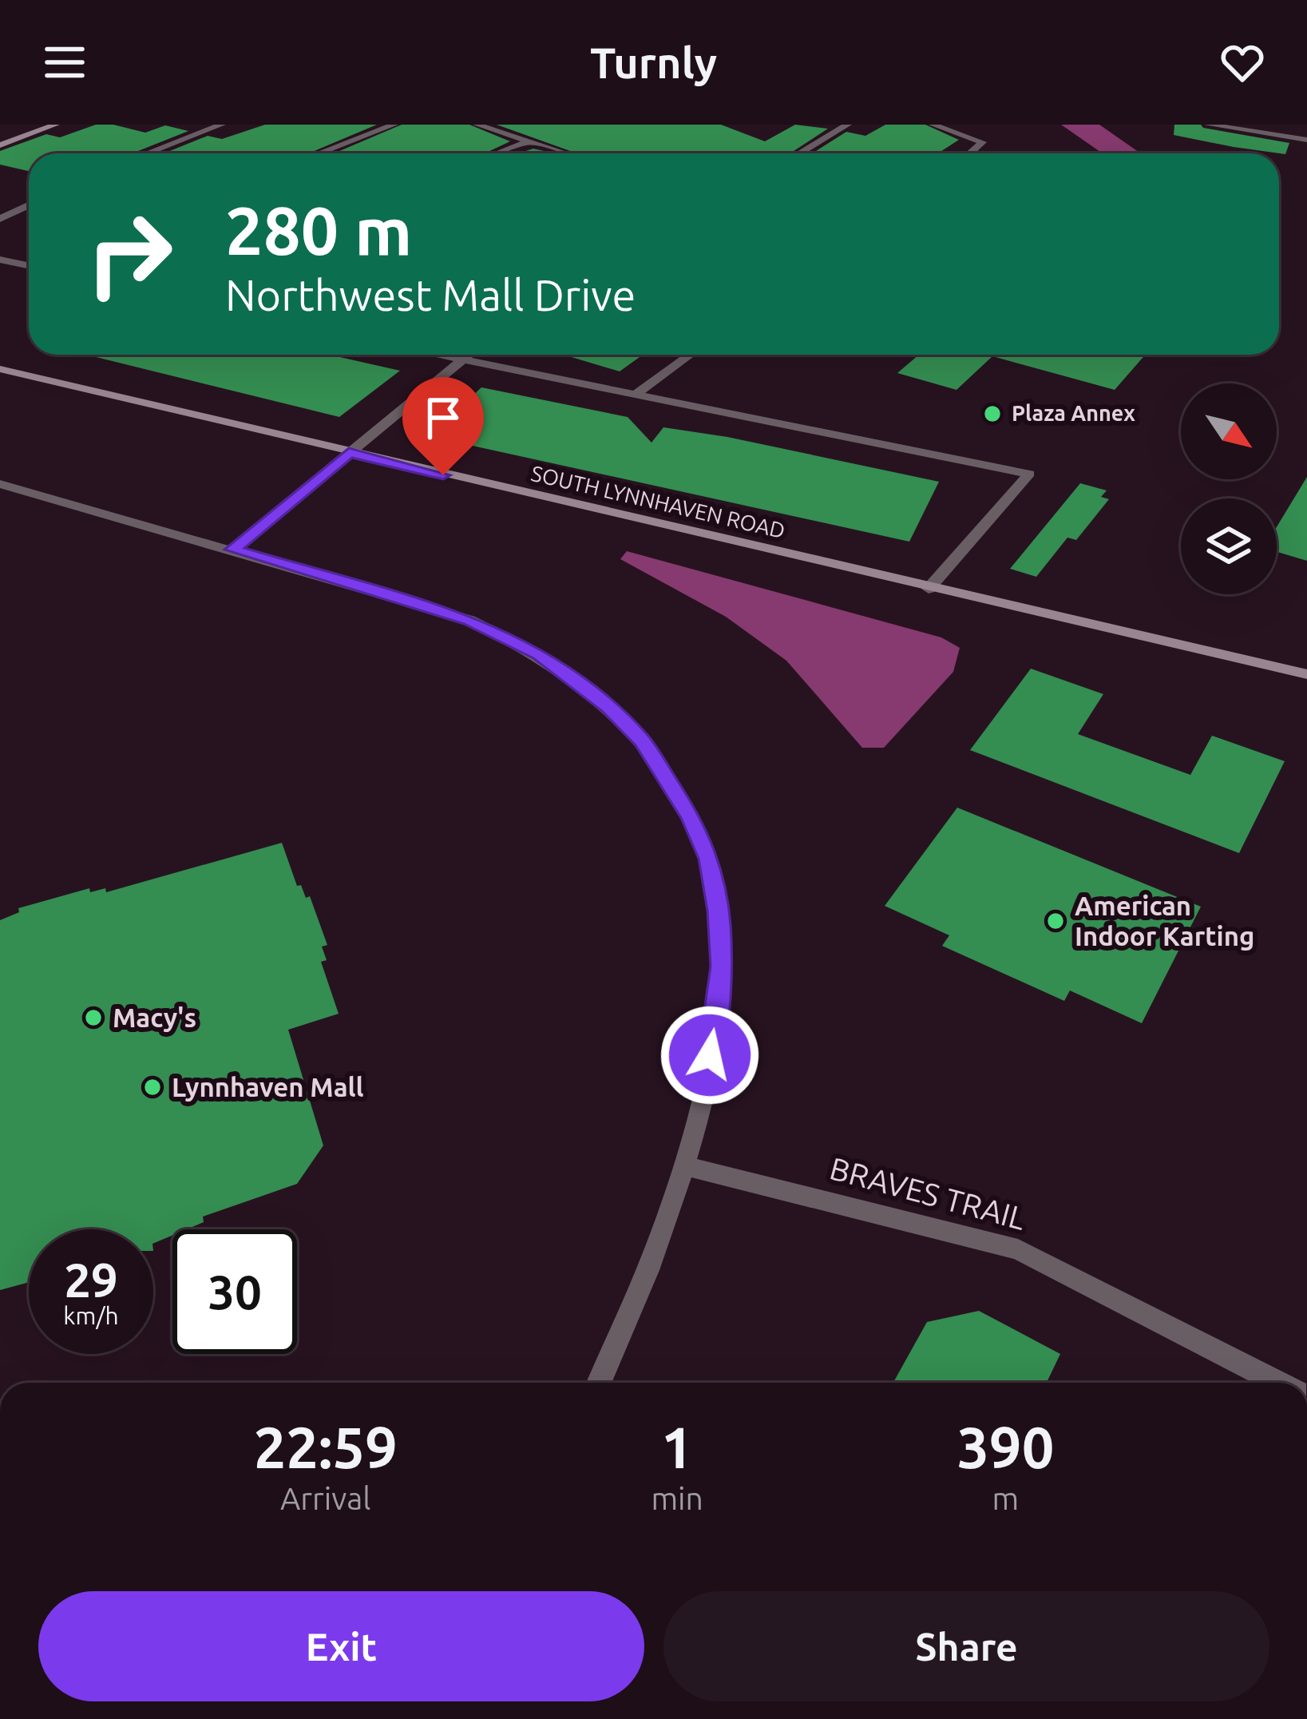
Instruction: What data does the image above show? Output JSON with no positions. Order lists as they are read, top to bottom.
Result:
{
  "streets": {
    "street": ["SOUTH LYNNHAVEN ROAD", "BRAVES TRAIL"]
  },
  "places": [
    "Plaza Annex",
    "American Indoor Karting",
    "Macy's",
    "Lynnhaven Mall"
  ],
  "north": "bottom right",
  "page": {
    "header": "Turnly",
    "turn": ["280 m", "Northwest Mall Drive"],
    "speed": "29 km/h",
    "limit": "30",
    "eta": [
      "22:59",
      "Arrival",
      "1",
      "min",
      "390",
      "m"
    ],
    "buttons": ["Exit", "Share"]
  }
}
